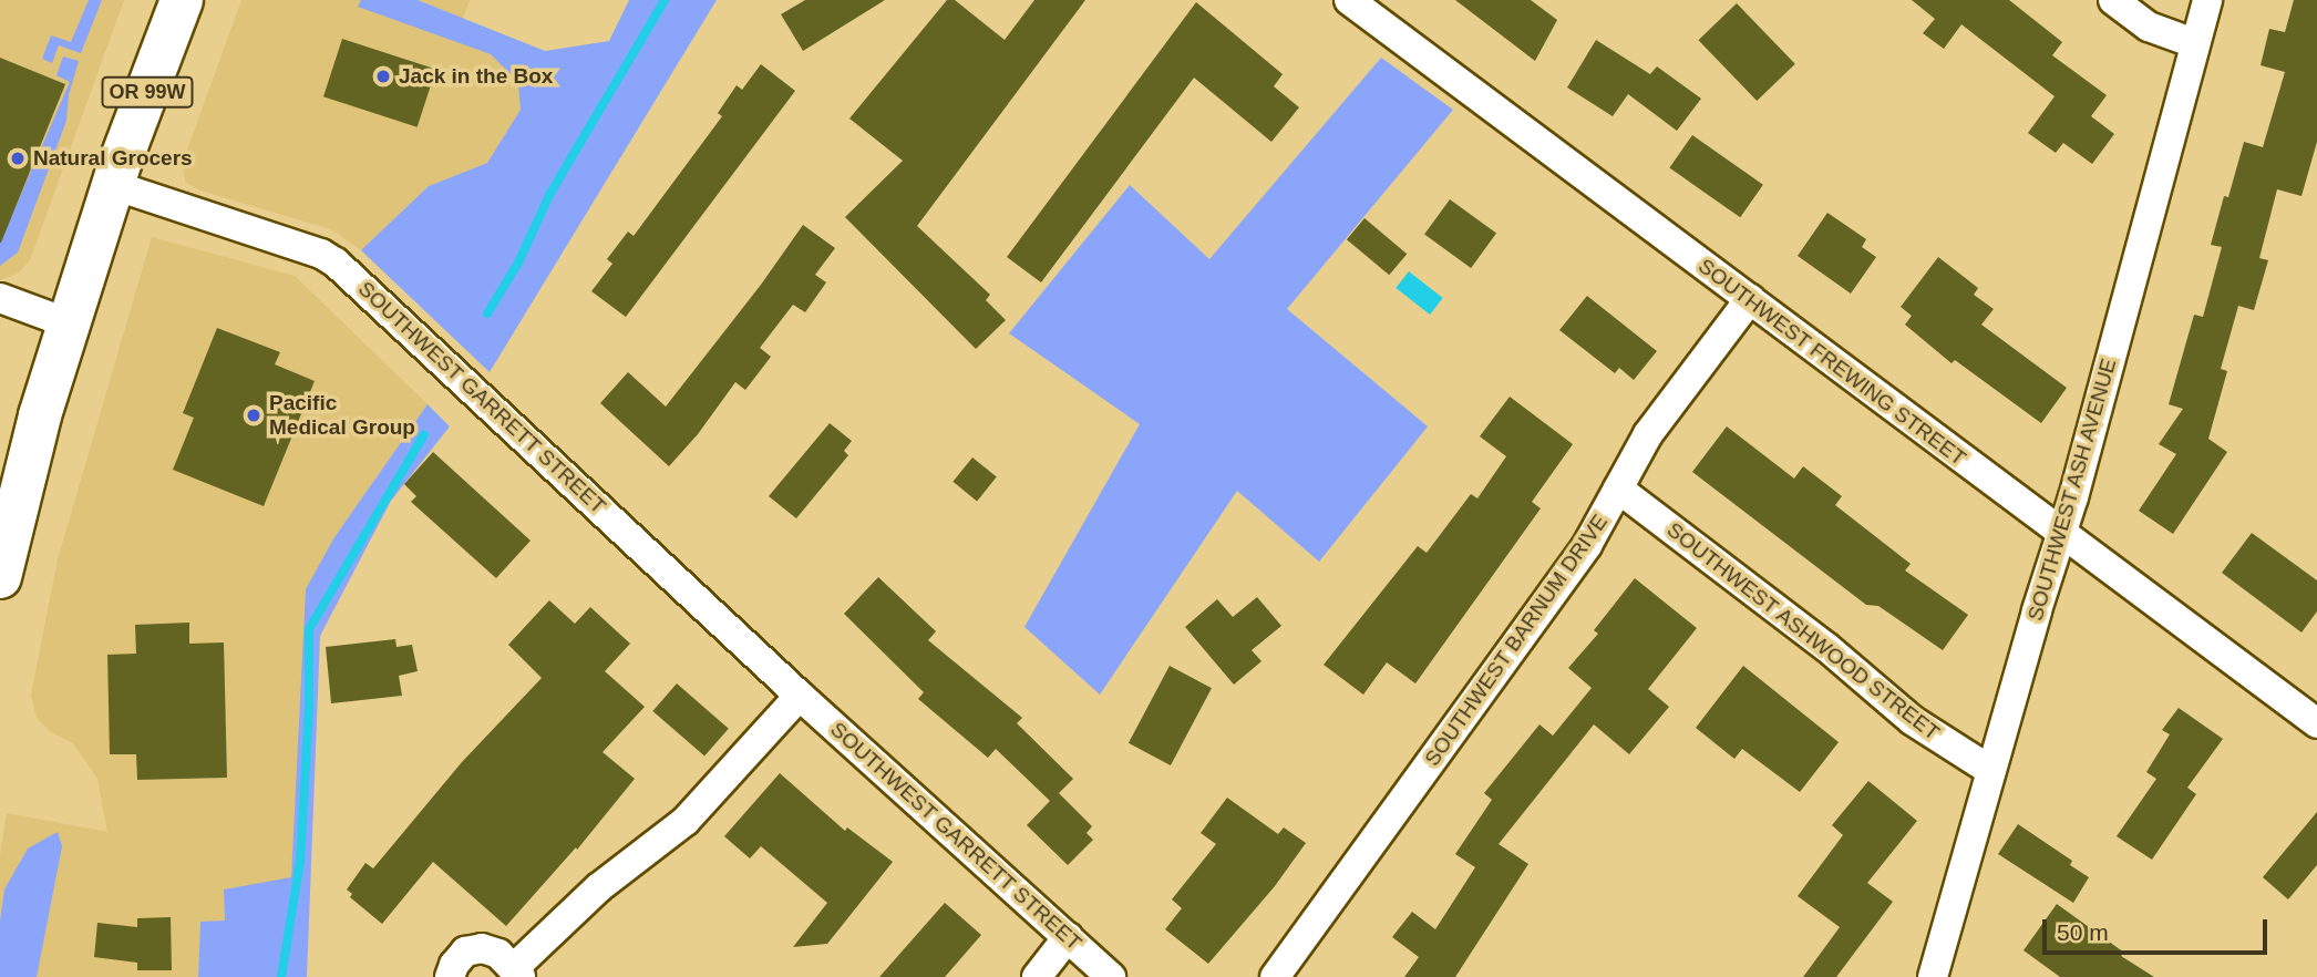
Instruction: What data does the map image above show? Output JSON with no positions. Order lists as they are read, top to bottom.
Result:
{
  "streets": {
    "highway": ["OR 99W"],
    "street": [
      "SOUTHWEST FREWING STREET",
      "SOUTHWEST GARRETT STREET",
      "SOUTHWEST ASH AVENUE",
      "SOUTHWEST ASHWOOD STREET",
      "SOUTHWEST BARNUM DRIVE"
    ]
  },
  "crossings": [
    ["OR 99W", "SOUTHWEST GARRETT STREET"],
    ["SOUTHWEST FREWING STREET", "SOUTHWEST ASH AVENUE"],
    ["SOUTHWEST FREWING STREET", "SOUTHWEST BARNUM DRIVE"],
    ["SOUTHWEST ASH AVENUE", "SOUTHWEST ASHWOOD STREET"],
    ["SOUTHWEST ASHWOOD STREET", "SOUTHWEST BARNUM DRIVE"]
  ],
  "places": ["Jack in the Box", "Natural Grocers", "Pacific Medical Group"],
  "scale_bar": "50 m"
}
